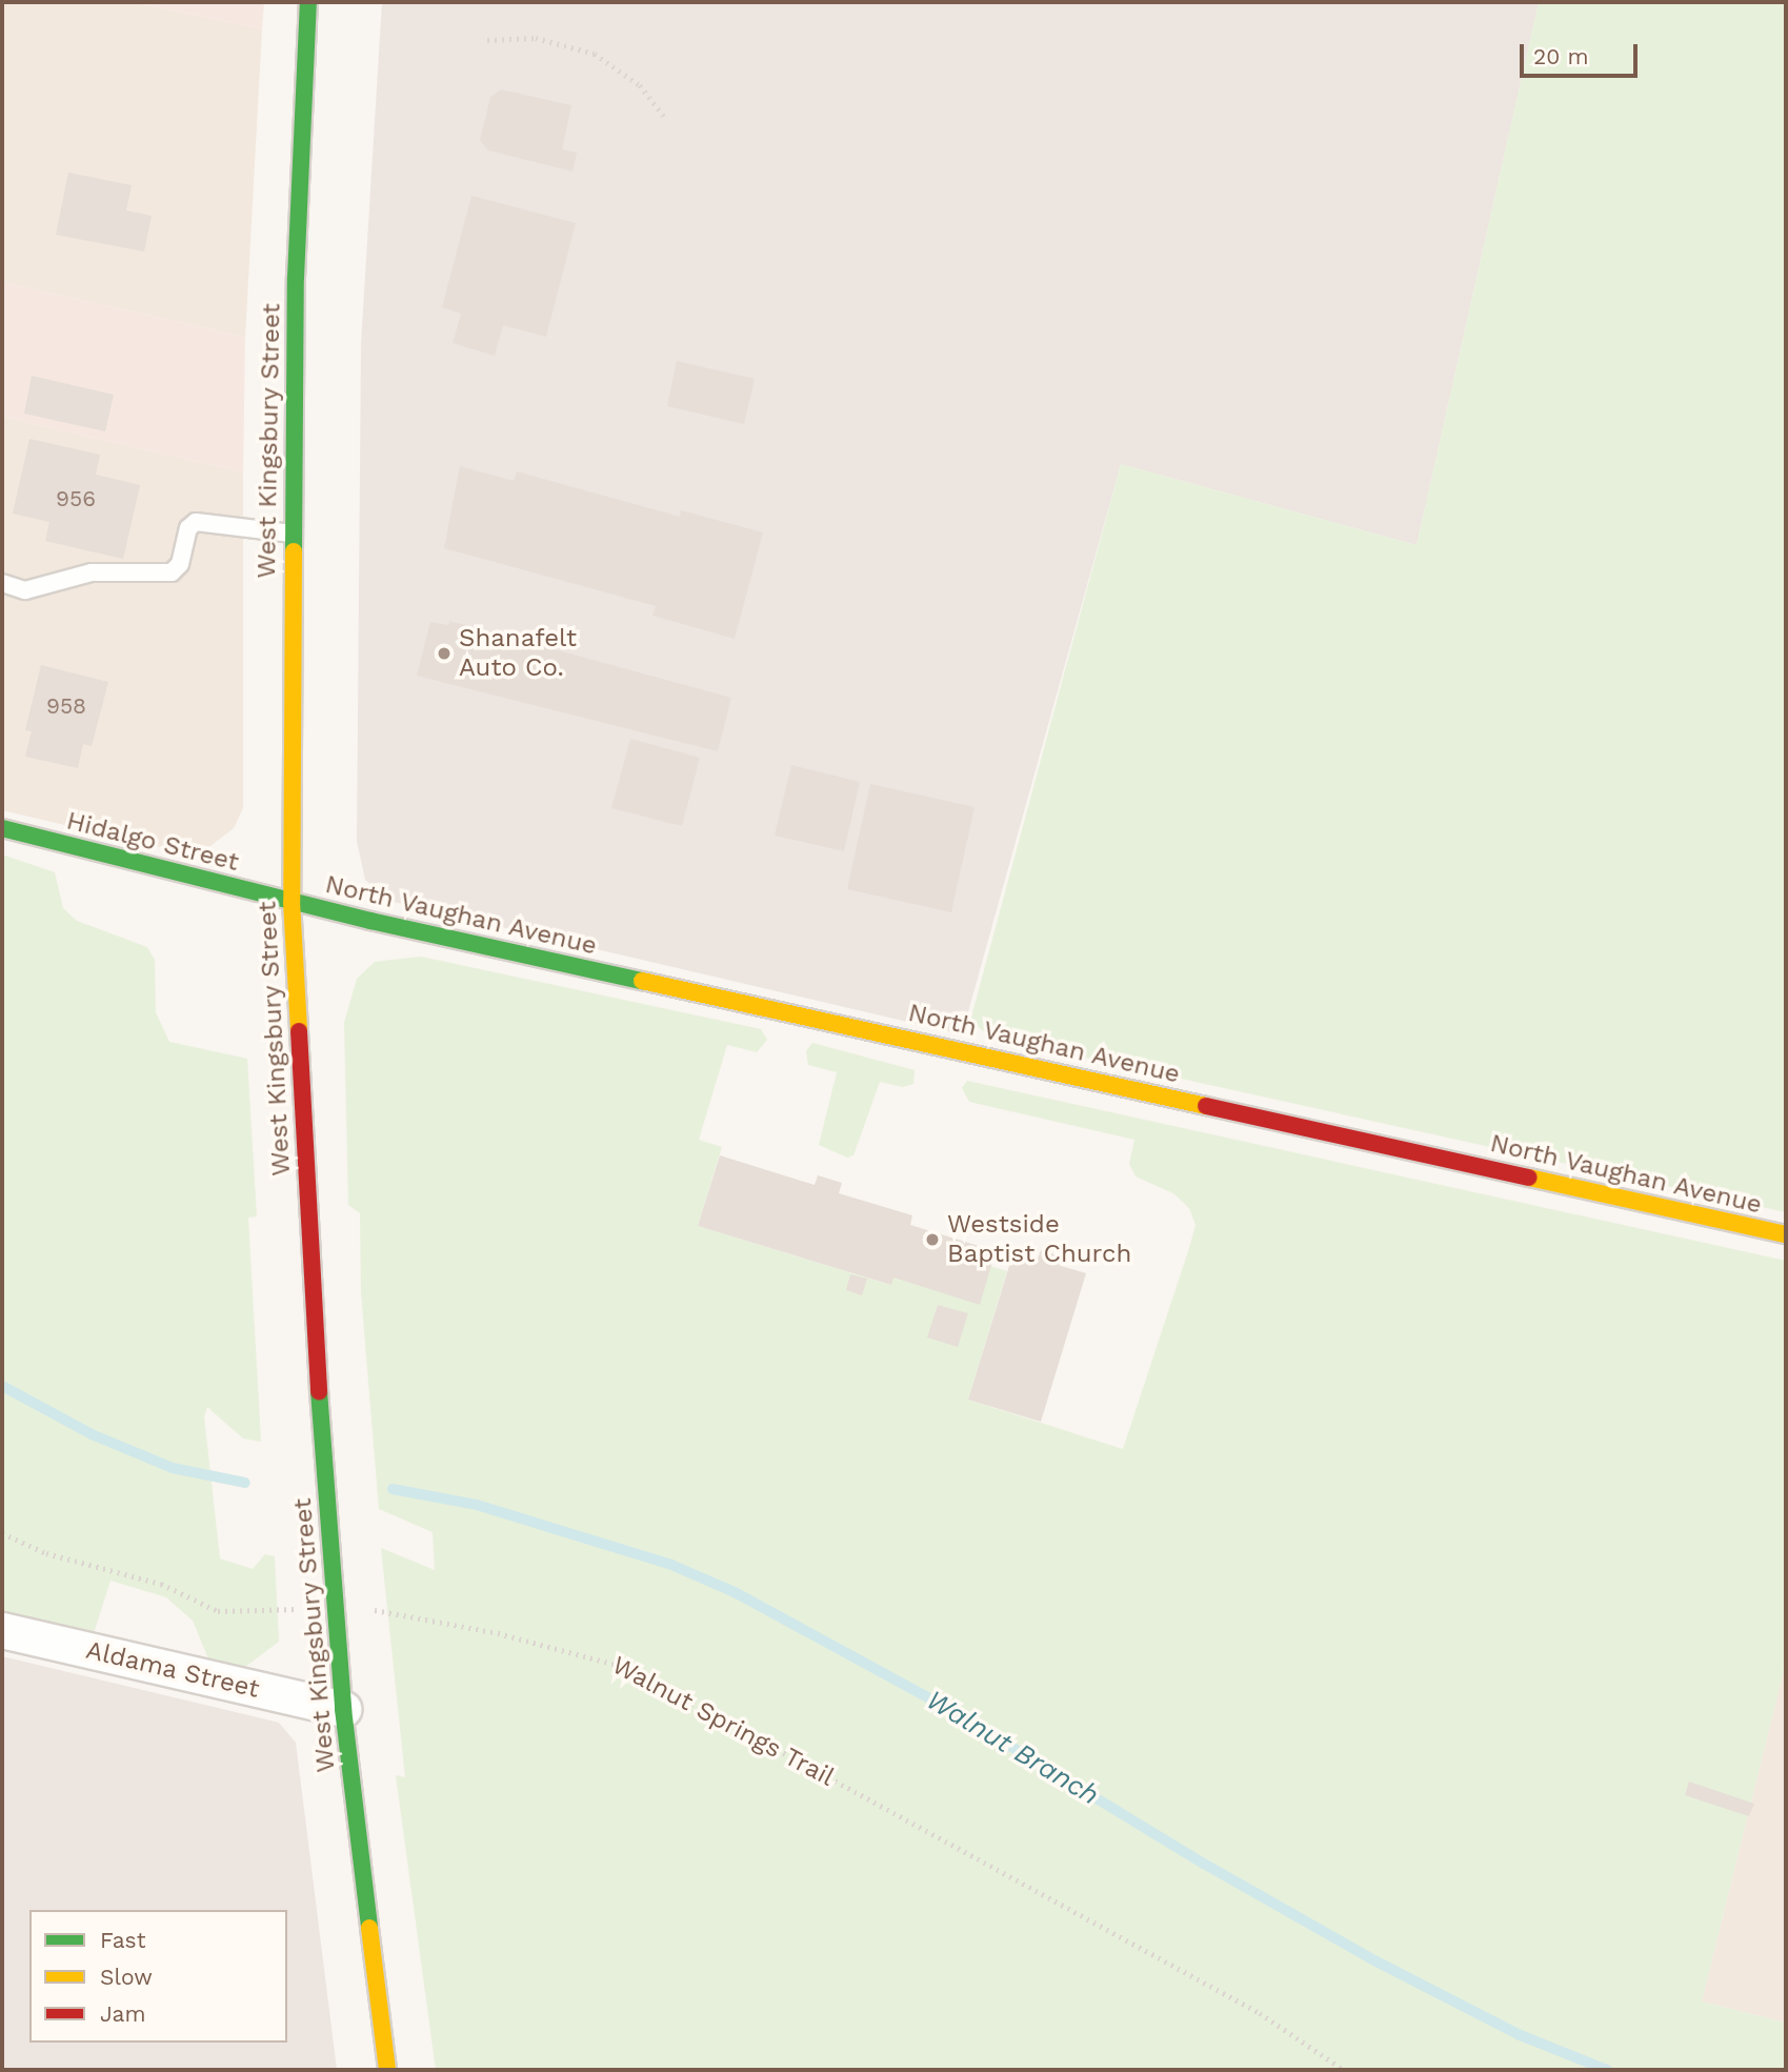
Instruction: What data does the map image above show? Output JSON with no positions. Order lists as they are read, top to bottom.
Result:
{
  "streets": {
    "main road": ["West Kingsbury Street", "Hidalgo Street", "North Vaughan Avenue"],
    "street": ["Aldama Street"],
    "path": ["Walnut Springs Trail"]
  },
  "crossings": [
    ["West Kingsbury Street", "Hidalgo Street"],
    ["West Kingsbury Street", "North Vaughan Avenue"],
    ["West Kingsbury Street", "Aldama Street"],
    ["West Kingsbury Street", "Walnut Springs Trail"],
    ["Hidalgo Street", "North Vaughan Avenue"]
  ],
  "water": ["Walnut Branch"],
  "places": ["Shanafelt Auto Co.", "Westside Baptist Church"],
  "house_numbers": ["956", "958"],
  "legend": ["Fast", "Slow", "Jam"],
  "scale_bar": "20 m"
}
